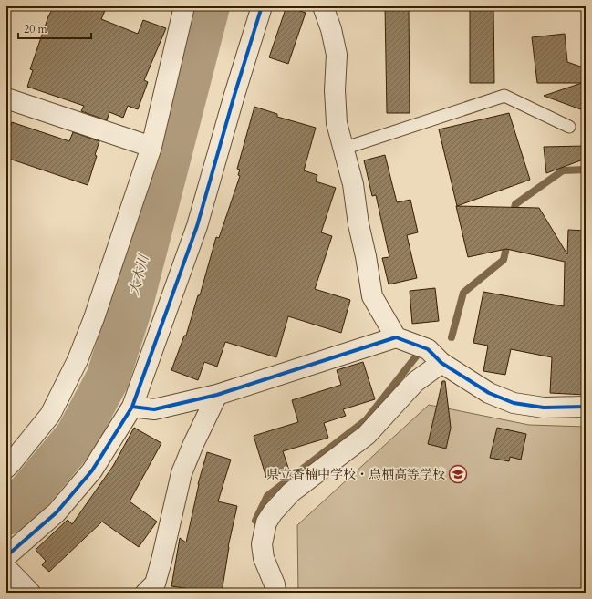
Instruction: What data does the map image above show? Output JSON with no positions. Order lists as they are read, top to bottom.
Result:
{
  "water": ["大木川"],
  "places": {
    "school or university": ["県立香楠中学校・鳥栖高等学校"]
  },
  "scale_bar": "20 m"
}
